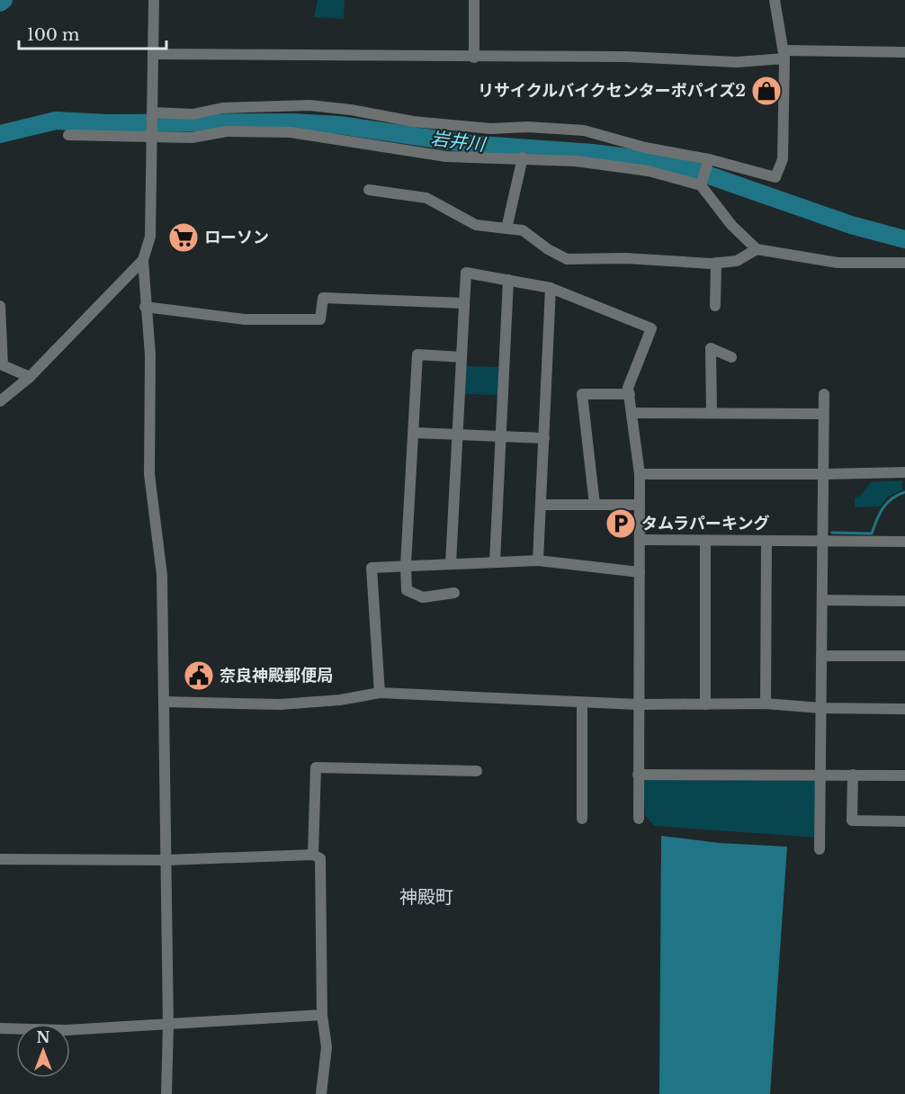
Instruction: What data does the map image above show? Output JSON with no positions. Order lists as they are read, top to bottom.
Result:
{
  "districts": ["神殿町"],
  "water": ["岩井川"],
  "places": {
    "shop": ["リサイクルバイクセンターポパイズ2"],
    "supermarket": ["ローソン"],
    "parking": ["タムラパーキング"],
    "public building": ["奈良神殿郵便局"]
  },
  "scale_bar": "100 m",
  "north": "top"
}
